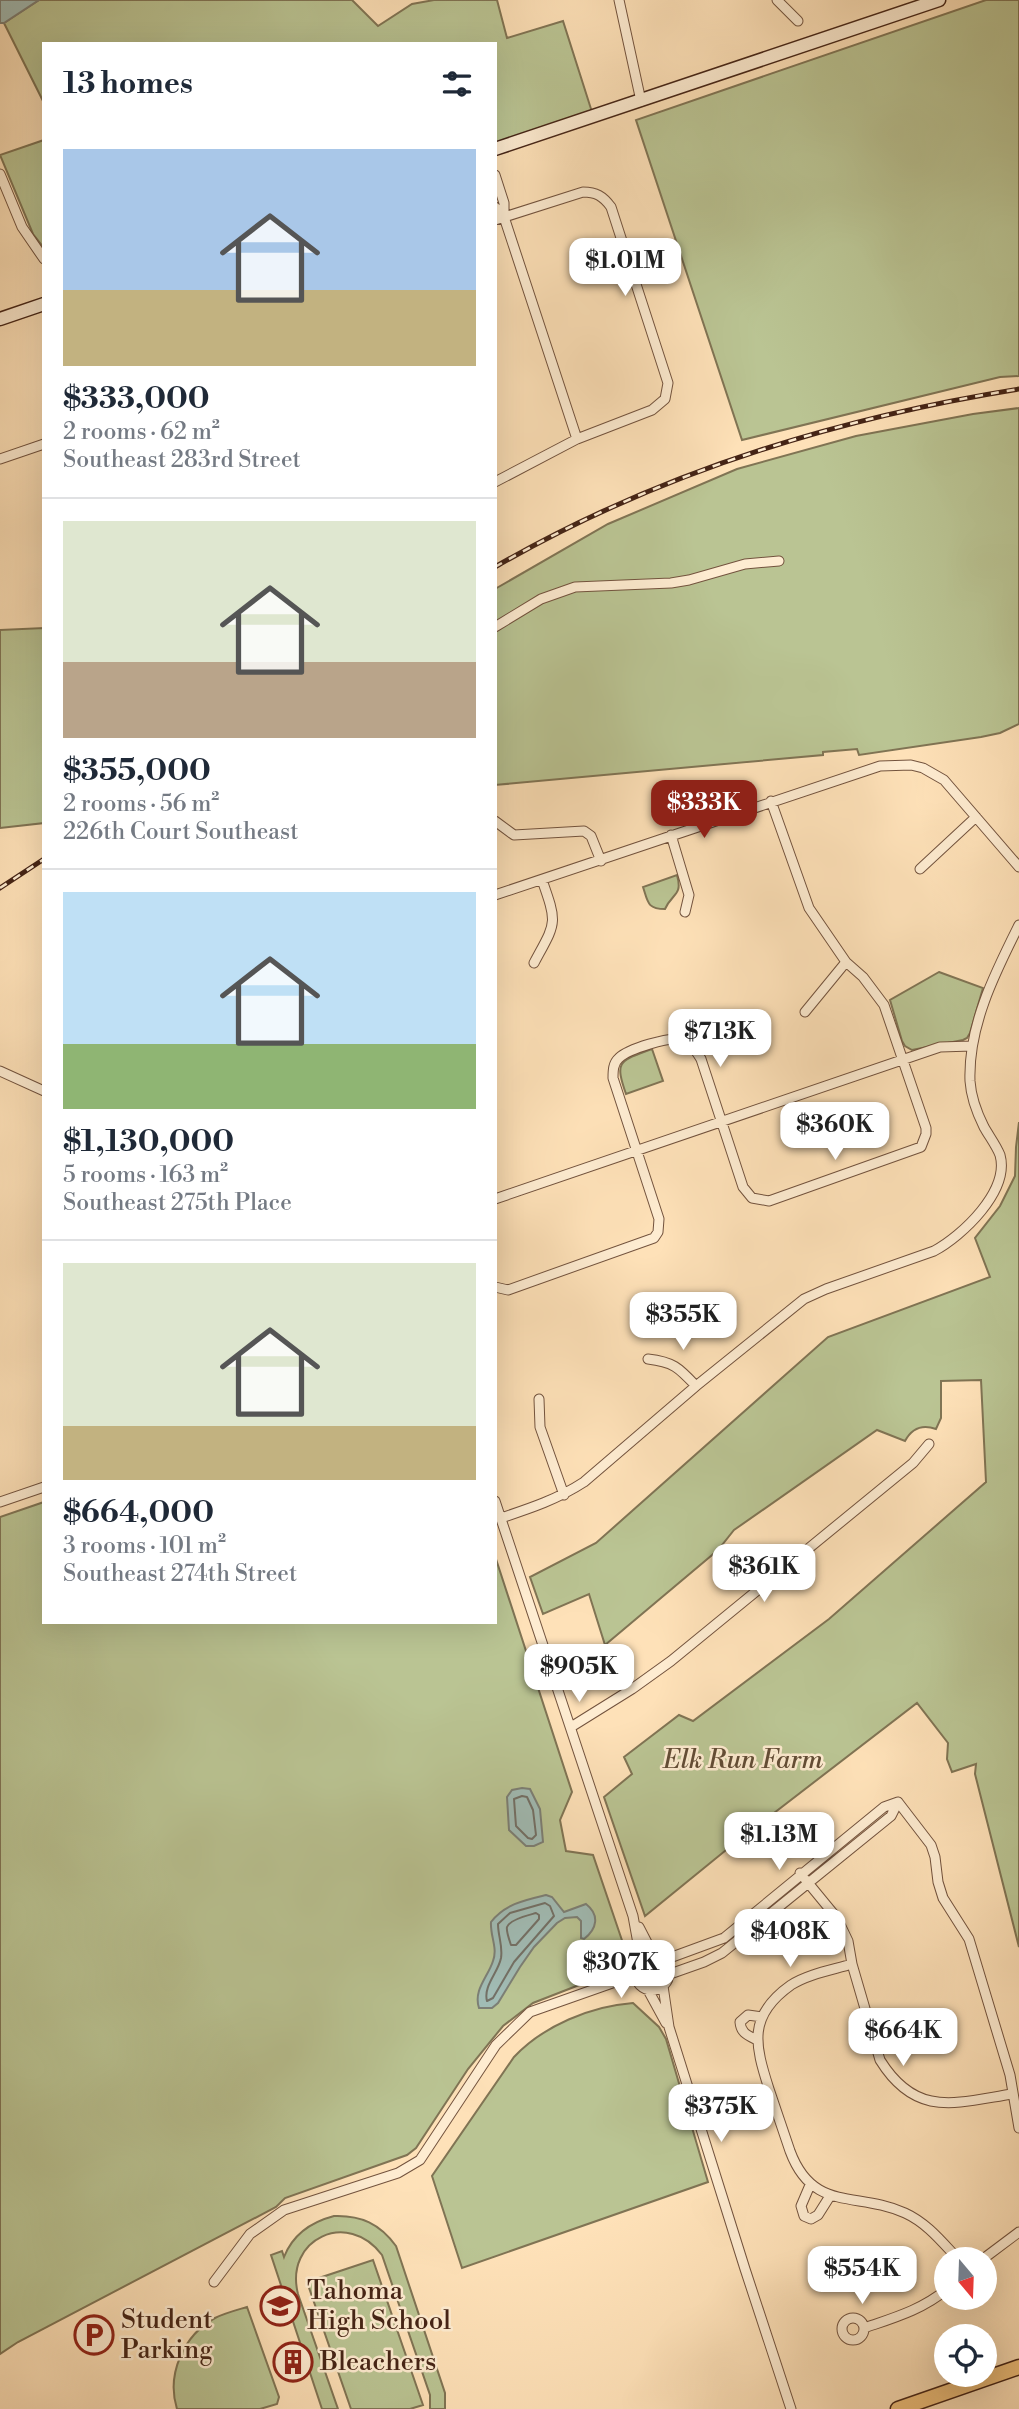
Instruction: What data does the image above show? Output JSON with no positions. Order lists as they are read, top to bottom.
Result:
{
  "parks": ["Elk Run Farm"],
  "places": {
    "school or university": ["Tahoma High School"],
    "parking": ["Student Parking"],
    "building": ["Bleachers"]
  },
  "north": "bottom",
  "page": {
    "heading": "13 homes",
    "list": [
      {
        "name": "$333,000",
        "note": "2 rooms · 62 m² · Southeast 283rd Street"
      },
      {
        "name": "$355,000",
        "note": "2 rooms · 56 m² · 226th Court Southeast"
      },
      {
        "name": "$1,130,000",
        "note": "5 rooms · 163 m² · Southeast 275th Place"
      },
      {
        "name": "$664,000",
        "note": "3 rooms · 101 m² · Southeast 274th Street"
      }
    ],
    "price": [
      "$1.01M",
      "$333K",
      "$713K",
      "$360K",
      "$355K",
      "$361K",
      "$905K",
      "$1.13M",
      "$408K",
      "$307K",
      "$664K",
      "$375K",
      "$554K"
    ]
  }
}
